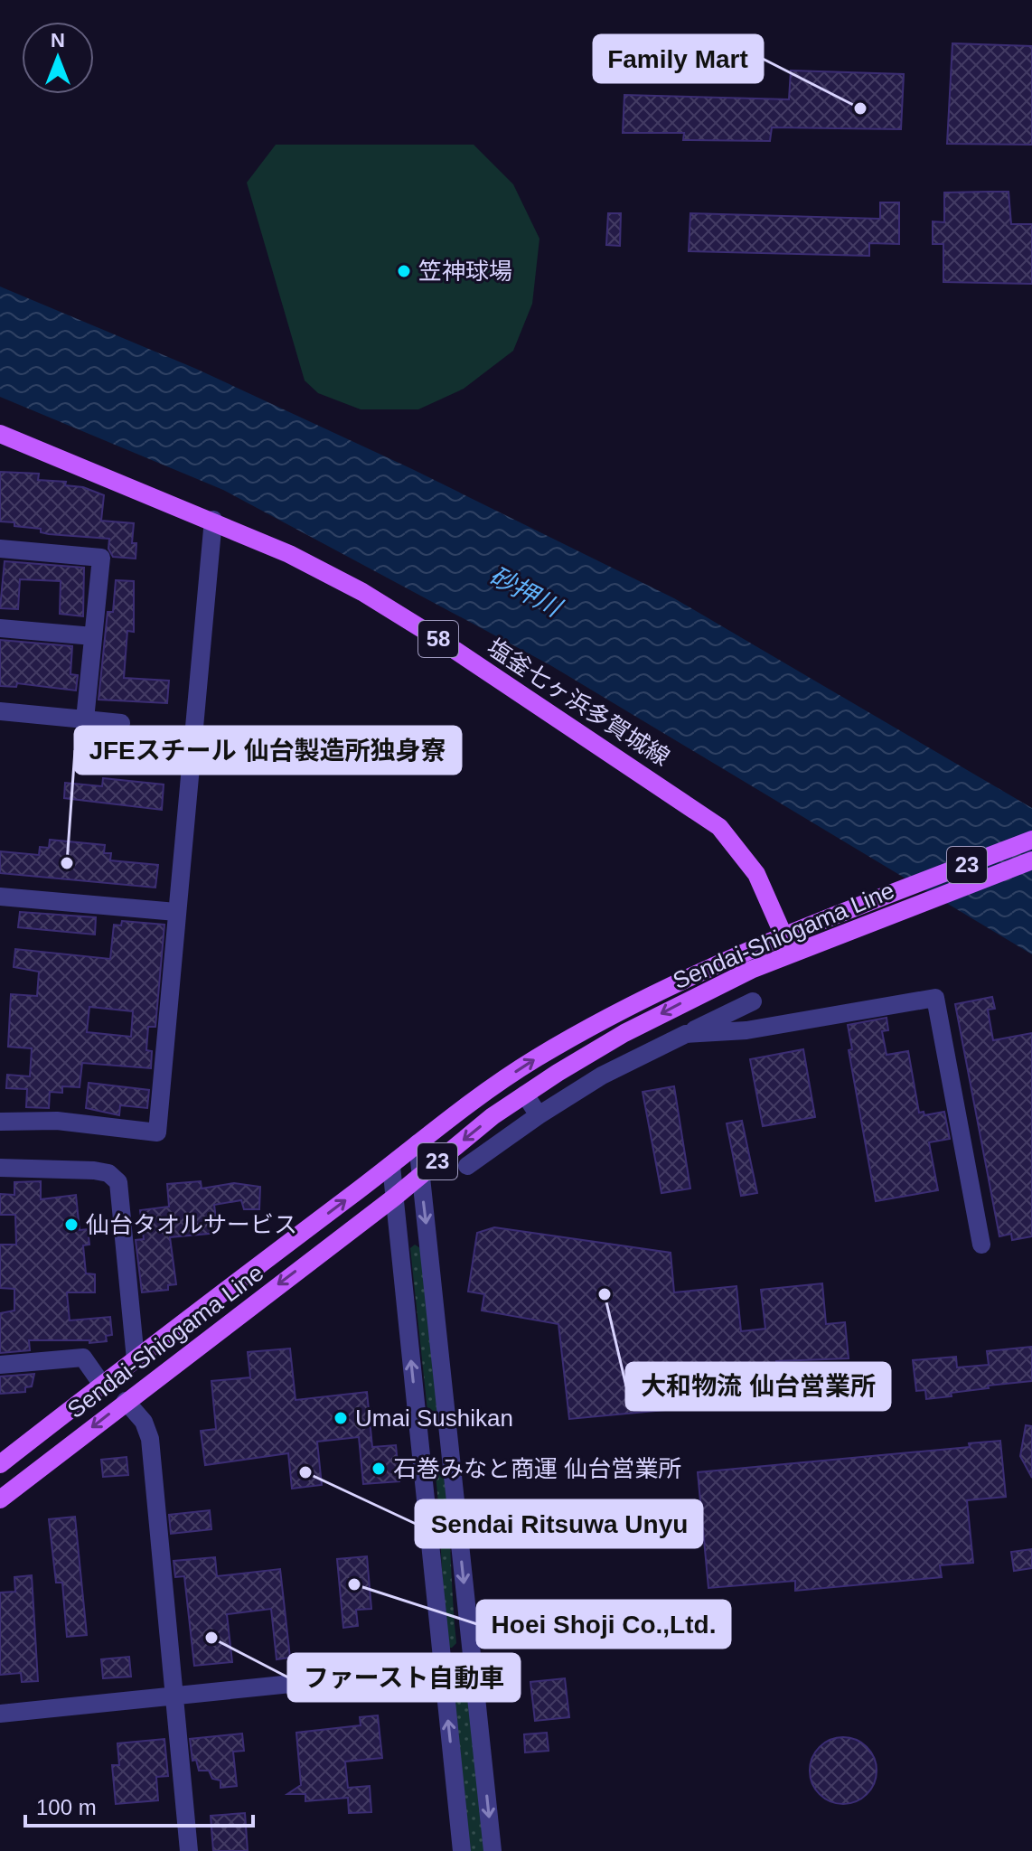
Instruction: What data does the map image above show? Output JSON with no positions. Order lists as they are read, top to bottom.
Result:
{
  "streets": {
    "main road": [
      "58",
      "塩釜七ヶ浜多賀城線",
      "23",
      "Sendai-Shiogama Line"
    ]
  },
  "crossings": [
    ["塩釜七ヶ浜多賀城線", "Sendai-Shiogama Line"]
  ],
  "water": ["砂押川"],
  "places": [
    "Family Mart",
    "笠神球場",
    "JFEスチール 仙台製造所独身寮",
    "仙台タオルサービス",
    "大和物流 仙台営業所",
    "Umai Sushikan",
    "石巻みなと商運 仙台営業所",
    "Sendai Ritsuwa Unyu",
    "Hoei Shoji Co.,Ltd.",
    "ファースト自動車"
  ],
  "scale_bar": "100 m",
  "north": "top"
}
